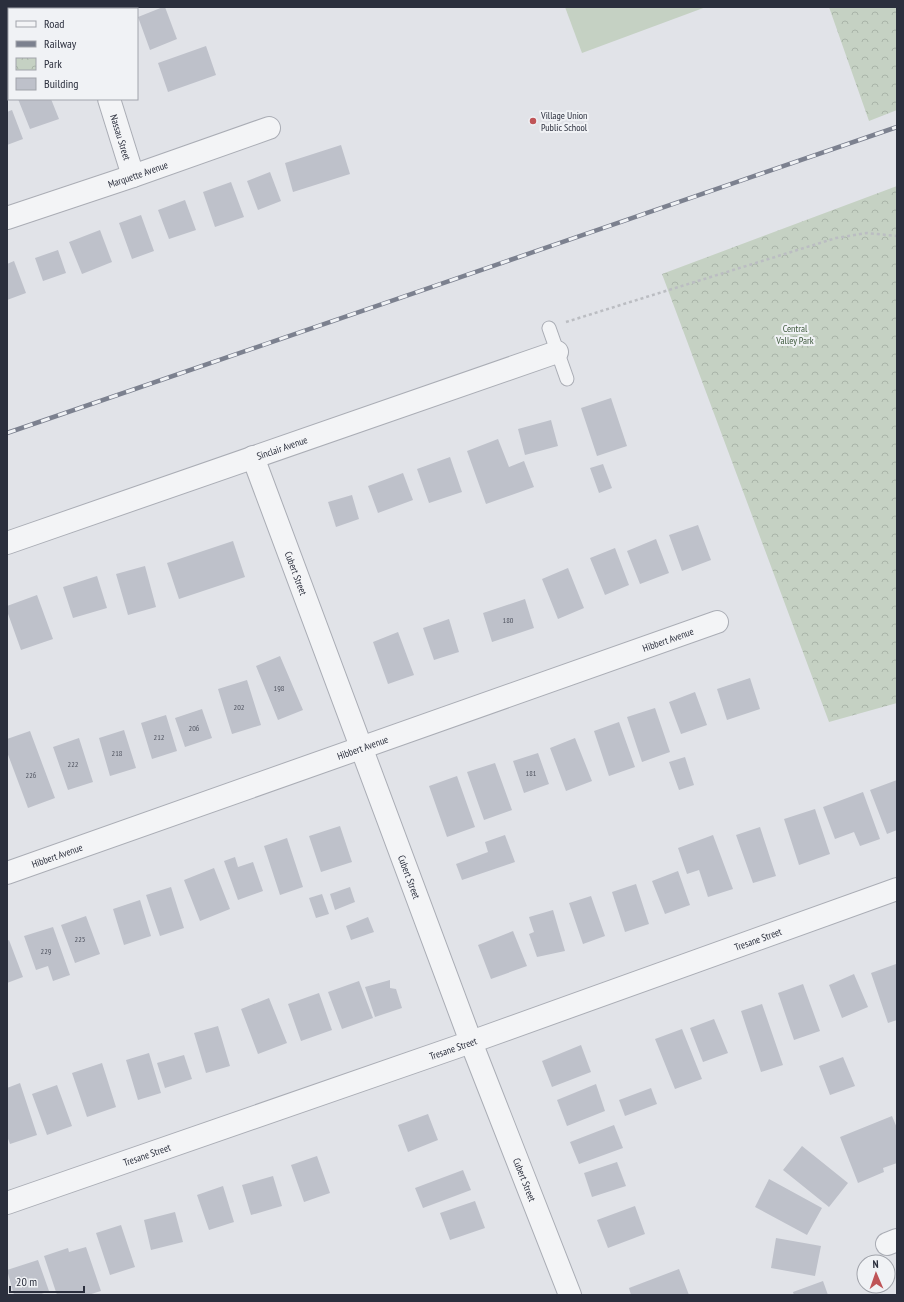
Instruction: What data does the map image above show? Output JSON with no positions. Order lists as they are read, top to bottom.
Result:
{
  "streets": {
    "street": [
      "Nassau Street",
      "Marquette Avenue",
      "Sinclair Avenue",
      "Cubert Street",
      "Hibbert Avenue",
      "Tresane Street"
    ]
  },
  "crossings": [
    ["Nassau Street", "Marquette Avenue"],
    ["Sinclair Avenue", "Cubert Street"],
    ["Cubert Street", "Hibbert Avenue"],
    ["Cubert Street", "Tresane Street"]
  ],
  "parks": ["Central Valley Park"],
  "places": ["Village Union Public School"],
  "house_numbers": [
    "180",
    "198",
    "202",
    "206",
    "212",
    "218",
    "222",
    "181",
    "226",
    "225",
    "229"
  ],
  "legend": [
    "Road",
    "Railway",
    "Park",
    "Building"
  ],
  "scale_bar": "20 m",
  "north": "top"
}
